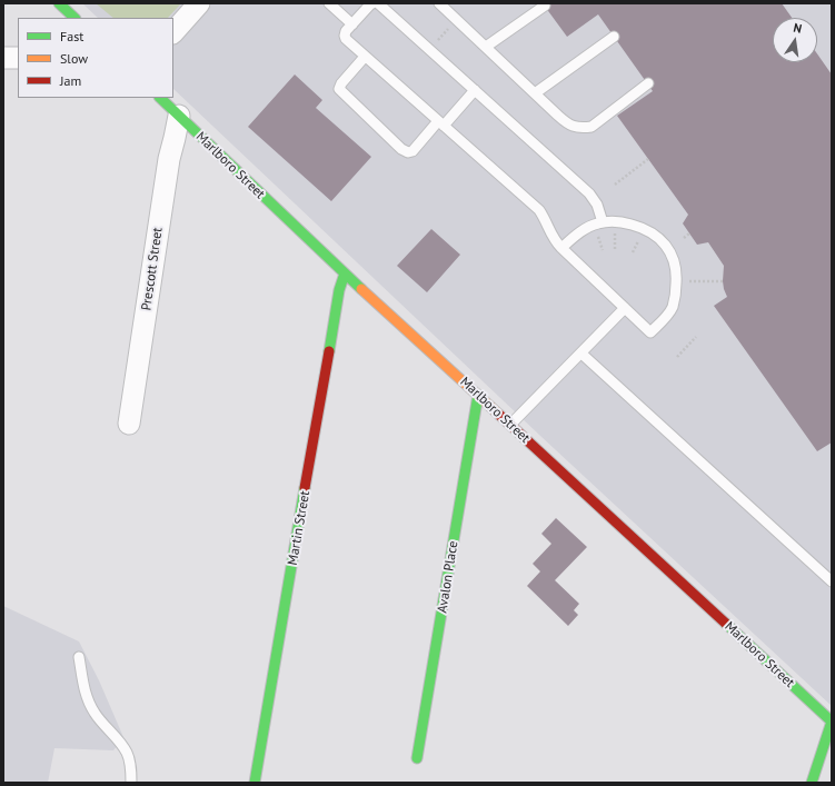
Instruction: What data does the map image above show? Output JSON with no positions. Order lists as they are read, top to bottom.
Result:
{
  "streets": {
    "street": [
      "Marlboro Street",
      "Prescott Street",
      "Martin Street",
      "Avalon Place"
    ]
  },
  "crossings": [
    ["Marlboro Street", "Prescott Street"],
    ["Marlboro Street", "Martin Street"],
    ["Marlboro Street", "Avalon Place"]
  ],
  "legend": ["Fast", "Slow", "Jam"],
  "north": "top"
}
